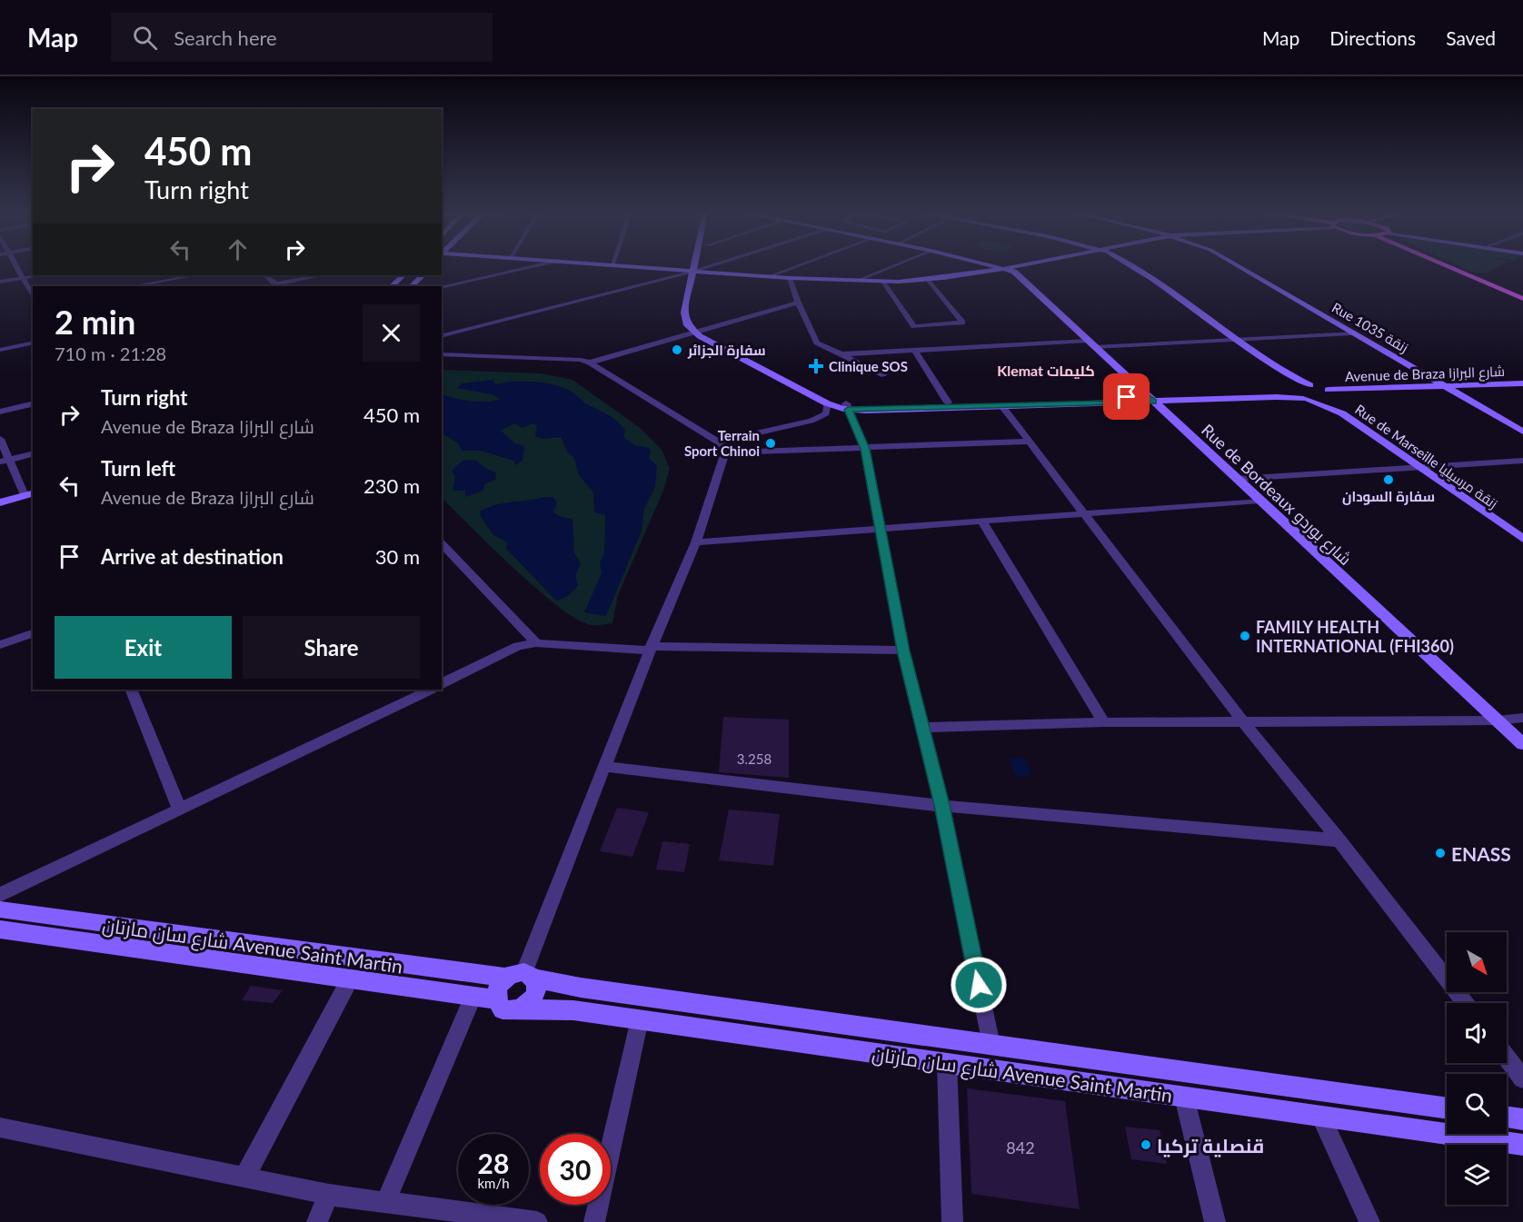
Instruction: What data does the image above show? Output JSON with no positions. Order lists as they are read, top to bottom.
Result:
{
  "streets": {
    "main road": [
      "Rue 1035 زنقة",
      "Avenue de Braza شارع البرازا",
      "Rue de Marseille زنقة مرسيليا",
      "Rue de Bordeaux شارع بوردو",
      "شارع سان مارتان Avenue Saint Martin"
    ]
  },
  "crossings": [
    ["Rue 1035 زنقة", "Avenue de Braza شارع البرازا"],
    ["Avenue de Braza شارع البرازا", "Rue de Marseille زنقة مرسيليا"]
  ],
  "districts": ["Klemat كليمات"],
  "places": {
    "other": [
      "سفارة الجزائر",
      "Terrain Sport Chinoi",
      "سفارة السودان",
      "FAMILY HEALTH INTERNATIONAL (FHI360)",
      "ENASS",
      "قنصلية تركيا"
    ],
    "health": ["Clinique SOS"]
  },
  "house_numbers": ["3.258", "842"],
  "north": "bottom right",
  "page": {
    "header": "Map",
    "search": "Search here",
    "nav": ["Map", "Directions", "Saved"],
    "turn": ["450 m", "Turn right"],
    "heading": ["2 min", "710 m · 21:28"],
    "list": [
      {
        "name": "Turn right",
        "note": "Avenue de Braza شارع البرازا",
        "value": "450 m"
      },
      {
        "name": "Turn left",
        "note": "Avenue de Braza شارع البرازا",
        "value": "230 m"
      },
      {
        "name": "Arrive at destination",
        "value": "30 m"
      }
    ],
    "buttons": ["Exit", "Share"],
    "speed": "28 km/h",
    "limit": "30"
  }
}
